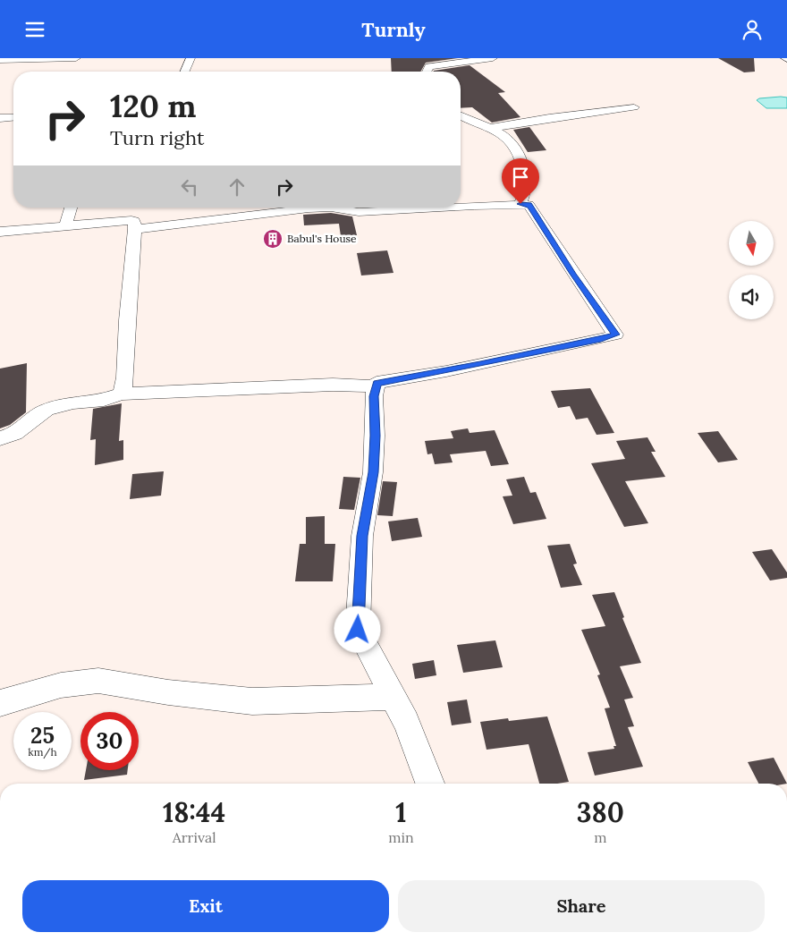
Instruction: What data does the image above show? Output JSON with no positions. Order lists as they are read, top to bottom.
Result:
{
  "places": {
    "building": ["Babul's House"]
  },
  "north": "bottom",
  "page": {
    "header": "Turnly",
    "turn": ["120 m", "Turn right"],
    "speed": "25 km/h",
    "limit": "30",
    "eta": [
      "18:44",
      "Arrival",
      "1",
      "min",
      "380",
      "m"
    ],
    "buttons": ["Exit", "Share"]
  }
}
